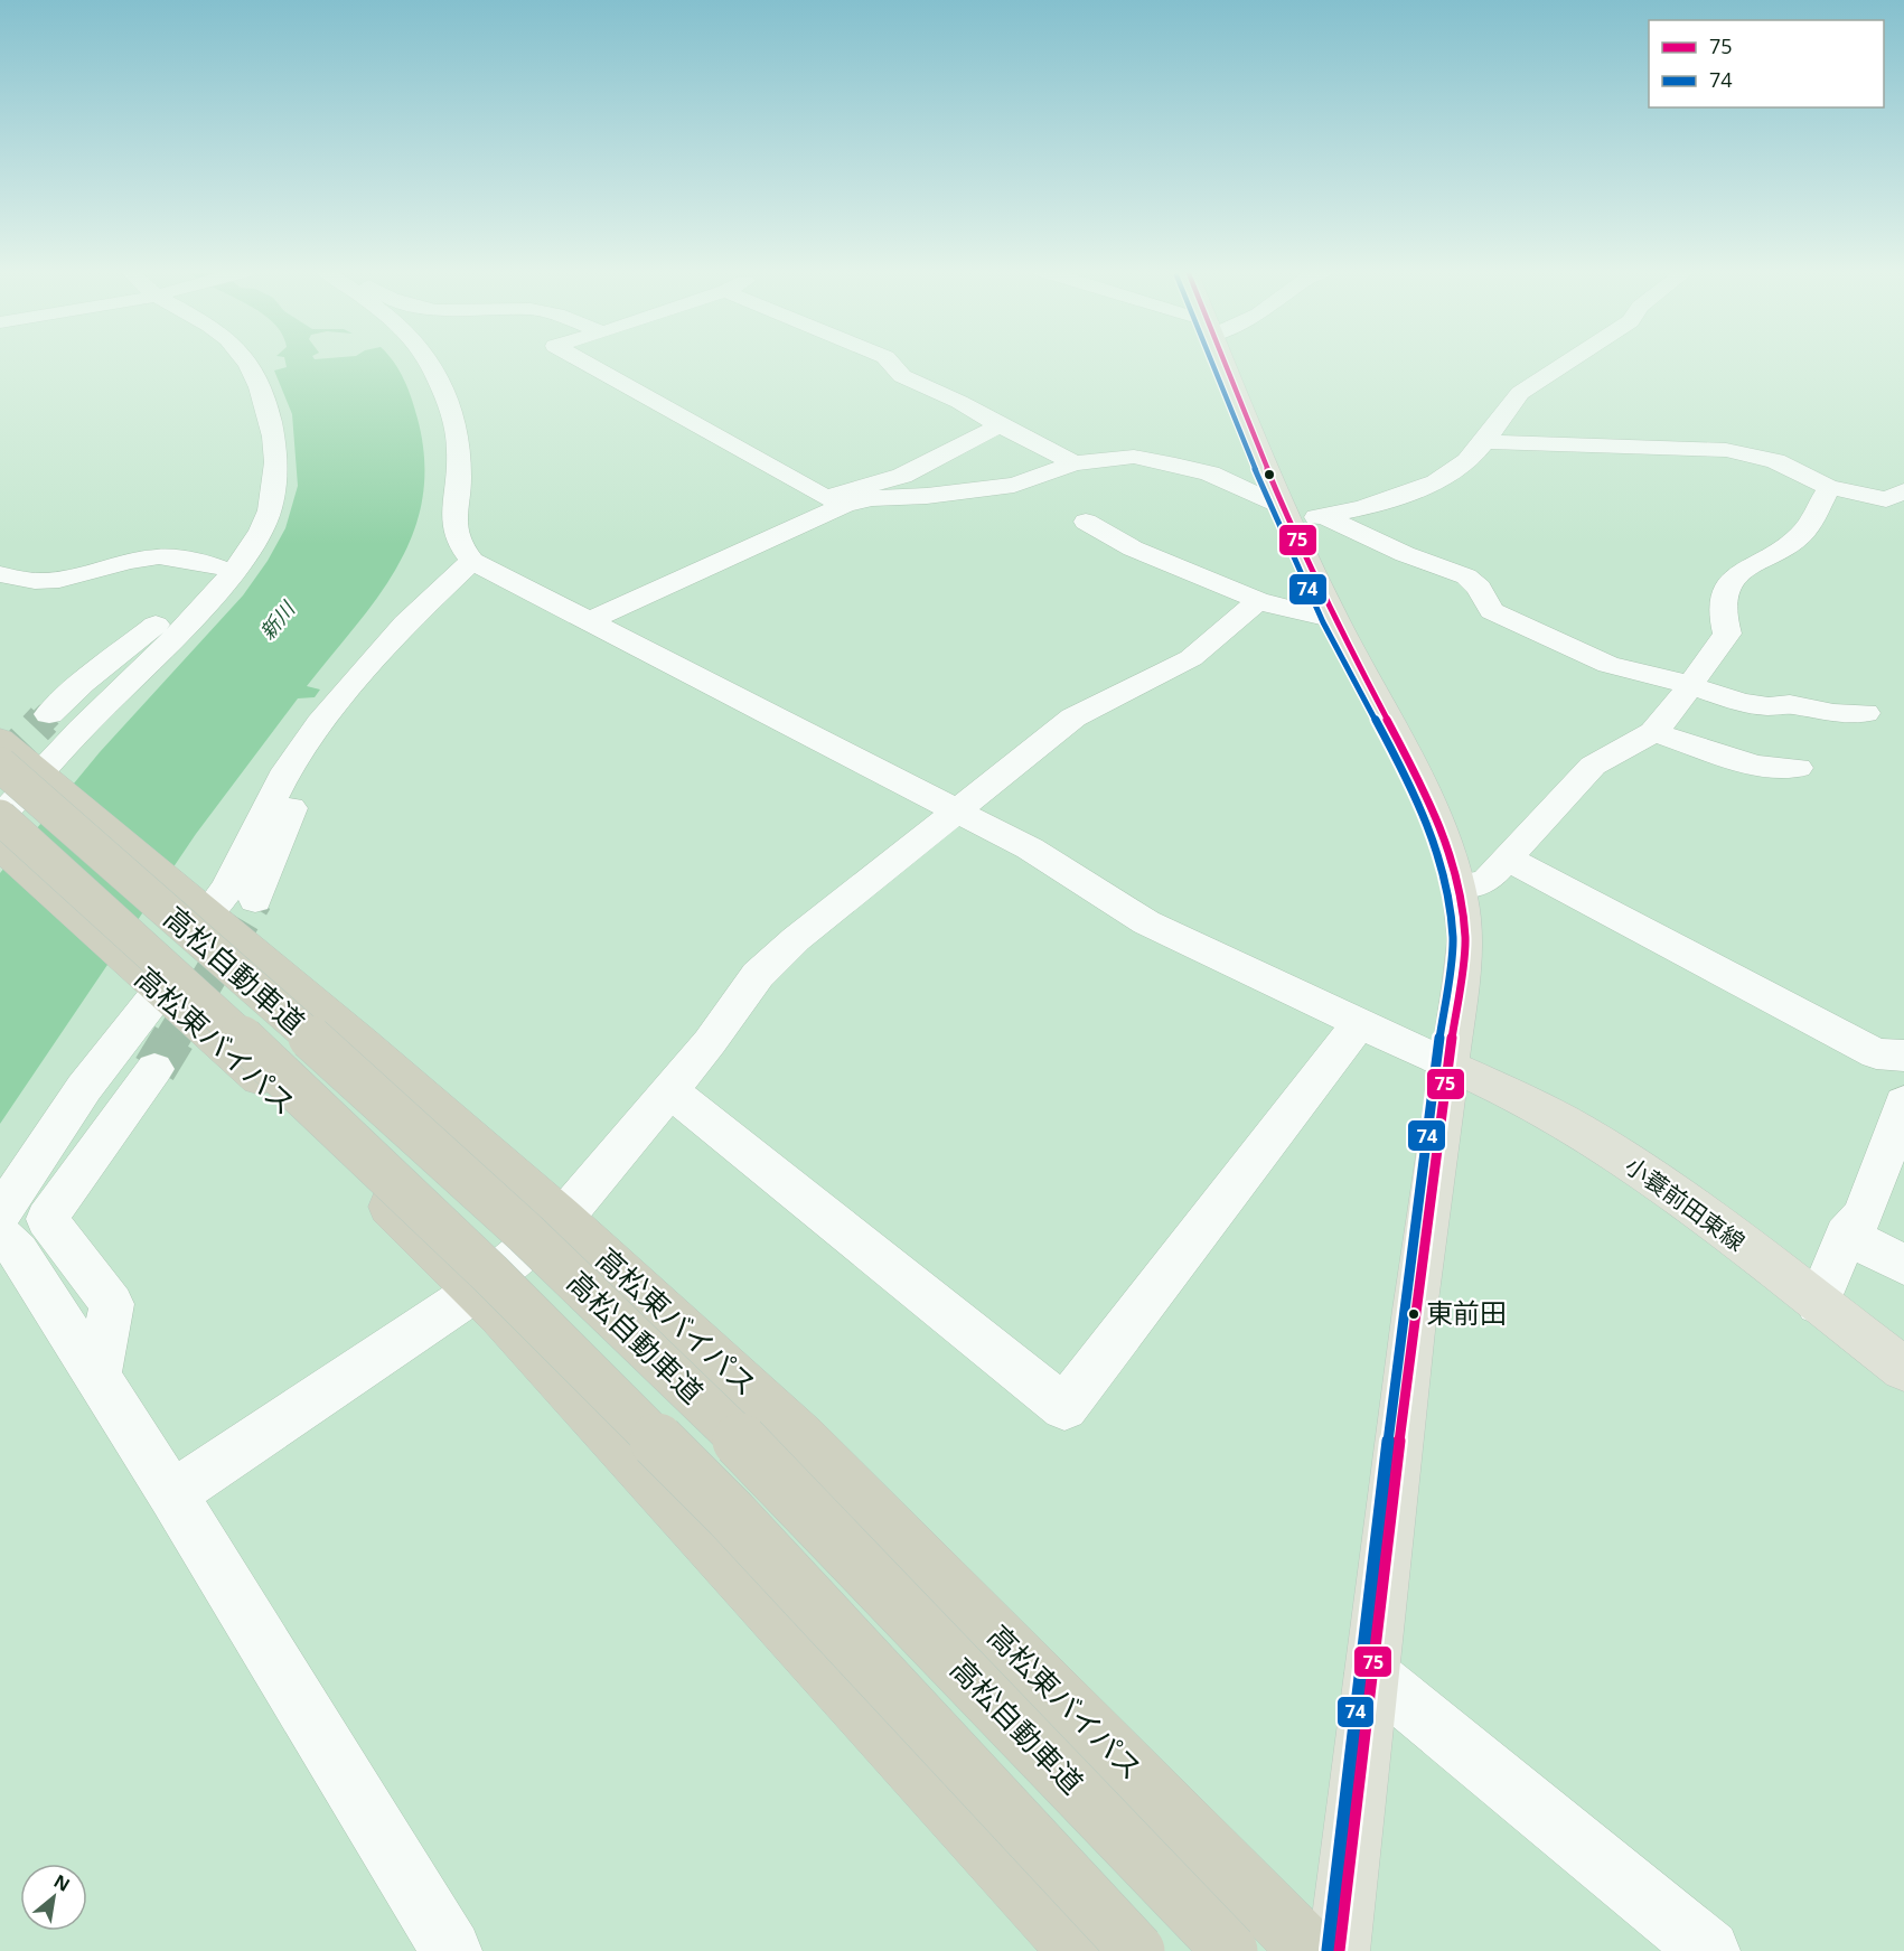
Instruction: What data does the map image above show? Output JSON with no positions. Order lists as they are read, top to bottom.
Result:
{
  "streets": {
    "highway": ["高松自動車道", "高松東バイパス"],
    "main road": ["小蓑前田東線"]
  },
  "crossings": [
    ["高松自動車道", "高松東バイパス"]
  ],
  "water": ["新川"],
  "places": ["東前田"],
  "lines": ["transit line 75", "transit line 74"],
  "legend": ["75", "74"],
  "north": "top right"
}
